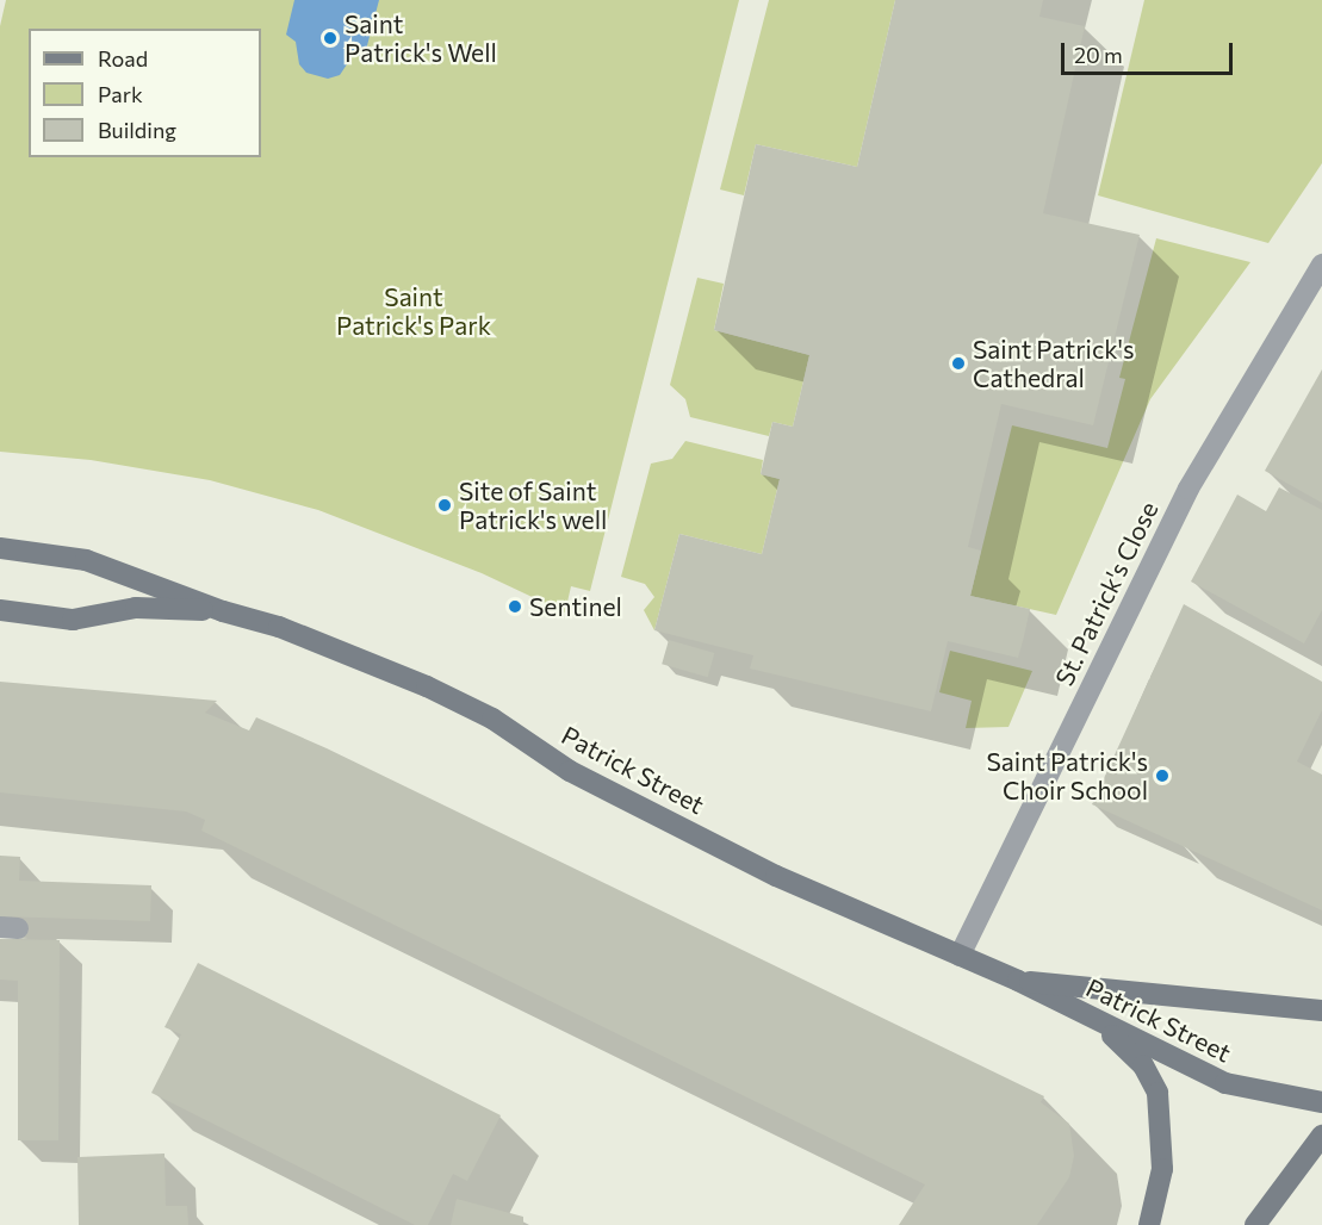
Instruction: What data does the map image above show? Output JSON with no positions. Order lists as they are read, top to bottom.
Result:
{
  "streets": {
    "main road": ["Patrick Street"],
    "street": ["St. Patrick's Close"]
  },
  "crossings": [
    ["St. Patrick's Close", "Patrick Street"]
  ],
  "parks": ["Saint Patrick's Park"],
  "places": [
    "Saint Patrick's Well",
    "Saint Patrick's Cathedral",
    "Site of Saint Patrick's well",
    "Sentinel",
    "Saint Patrick's Choir School"
  ],
  "legend": ["Road", "Park", "Building"],
  "scale_bar": "20 m"
}
